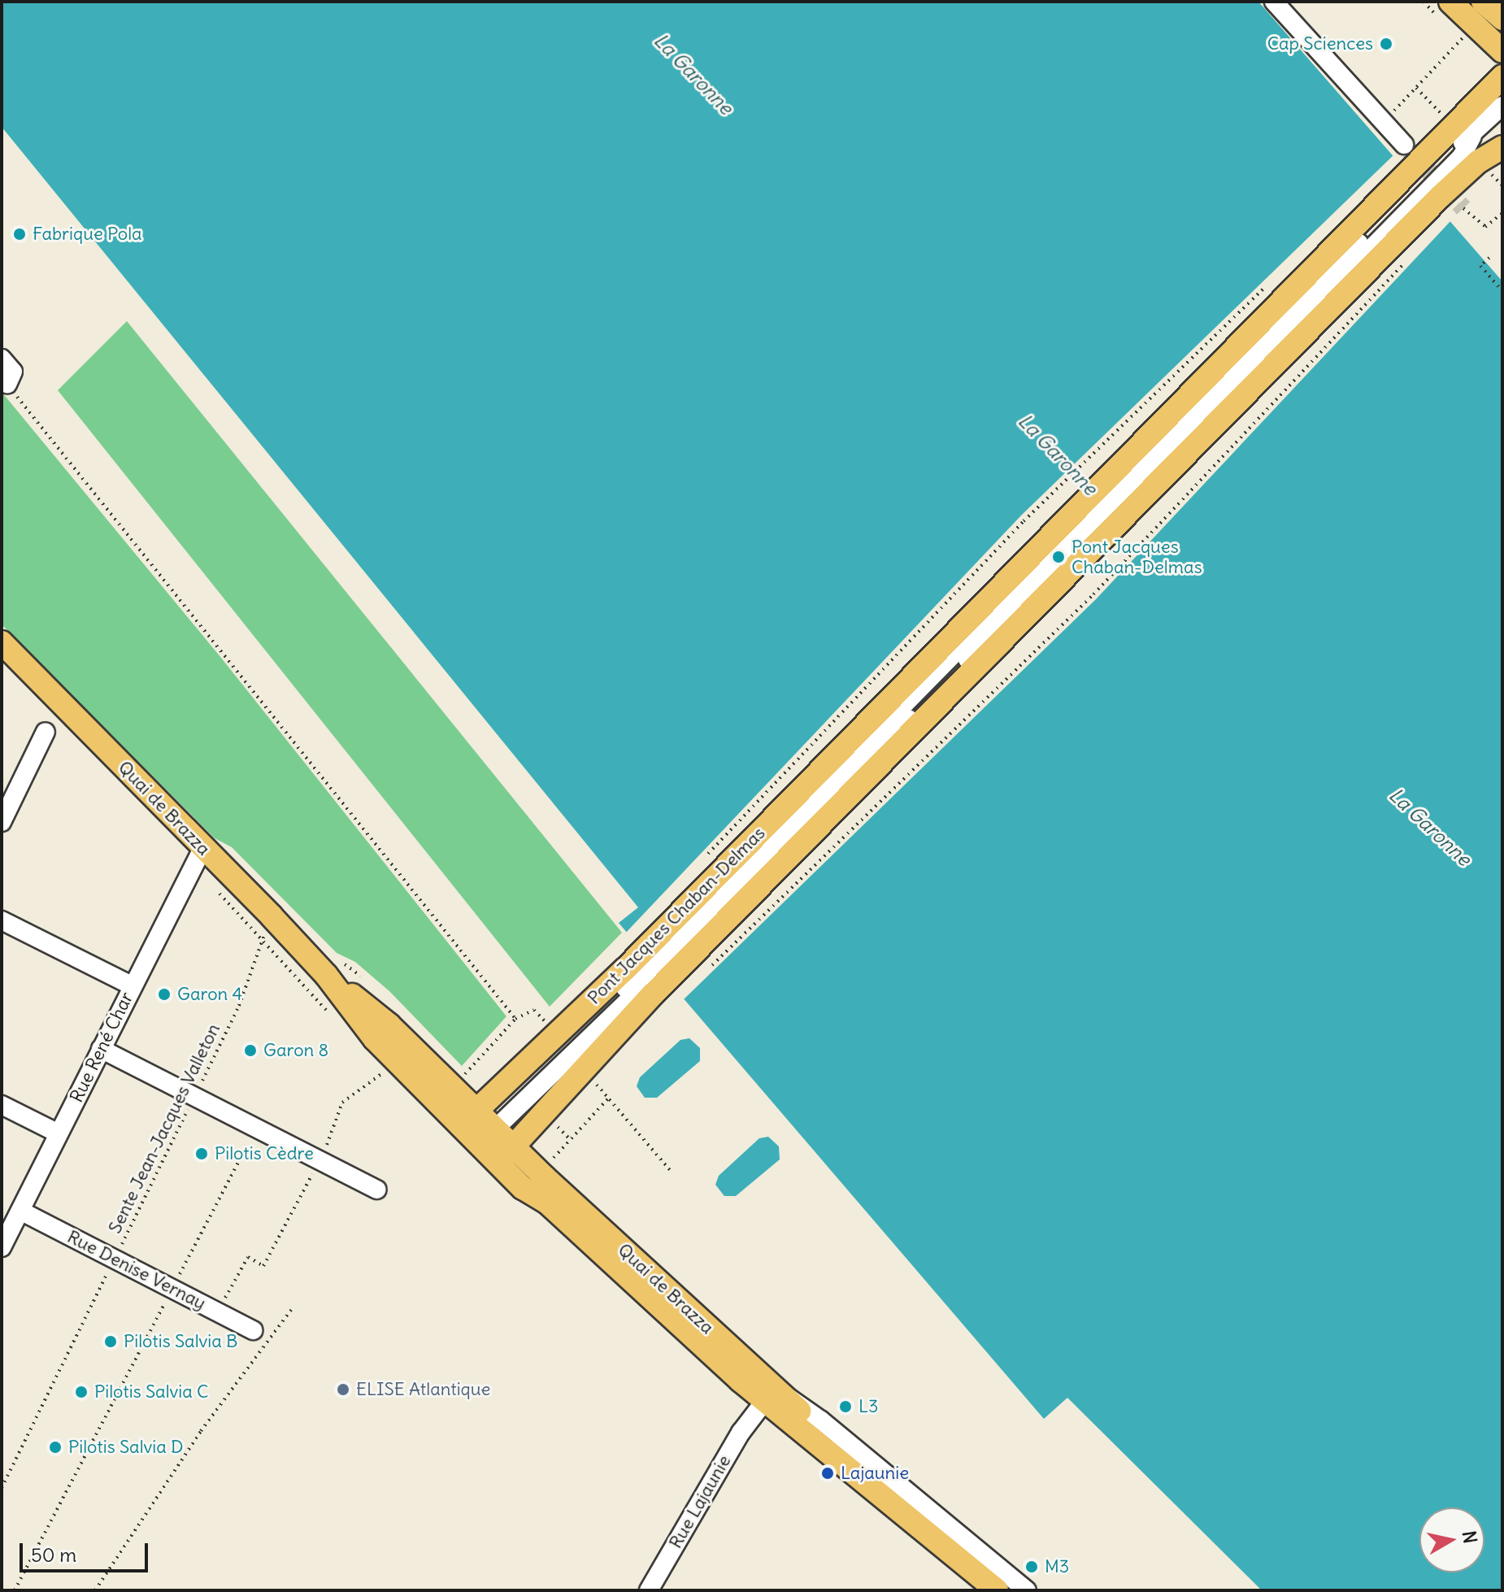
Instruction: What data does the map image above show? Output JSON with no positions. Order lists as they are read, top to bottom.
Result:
{
  "streets": {
    "main road": ["Quai de Brazza", "Pont Jacques Chaban-Delmas"],
    "street": ["Rue René Char", "Rue Denise Vernay", "Rue Lajaunie"],
    "path": ["Sente Jean-Jacques Valleton"]
  },
  "crossings": [
    ["Quai de Brazza", "Pont Jacques Chaban-Delmas"],
    ["Quai de Brazza", "Rue René Char"],
    ["Quai de Brazza", "Sente Jean-Jacques Valleton"],
    ["Quai de Brazza", "Rue Lajaunie"],
    ["Rue René Char", "Rue Denise Vernay"],
    ["Sente Jean-Jacques Valleton", "Rue Denise Vernay"]
  ],
  "water": ["La Garonne"],
  "places": [
    "Cap Sciences",
    "Fabrique Pola",
    "Pont Jacques Chaban-Delmas",
    "Garon 4",
    "Garon 8",
    "Pilotis Cèdre",
    "Pilotis Salvia B",
    "ELISE Atlantique",
    "Pilotis Salvia C",
    "L3",
    "Pilotis Salvia D",
    "Lajaunie",
    "M3"
  ],
  "scale_bar": "50 m",
  "north": "right"
}
